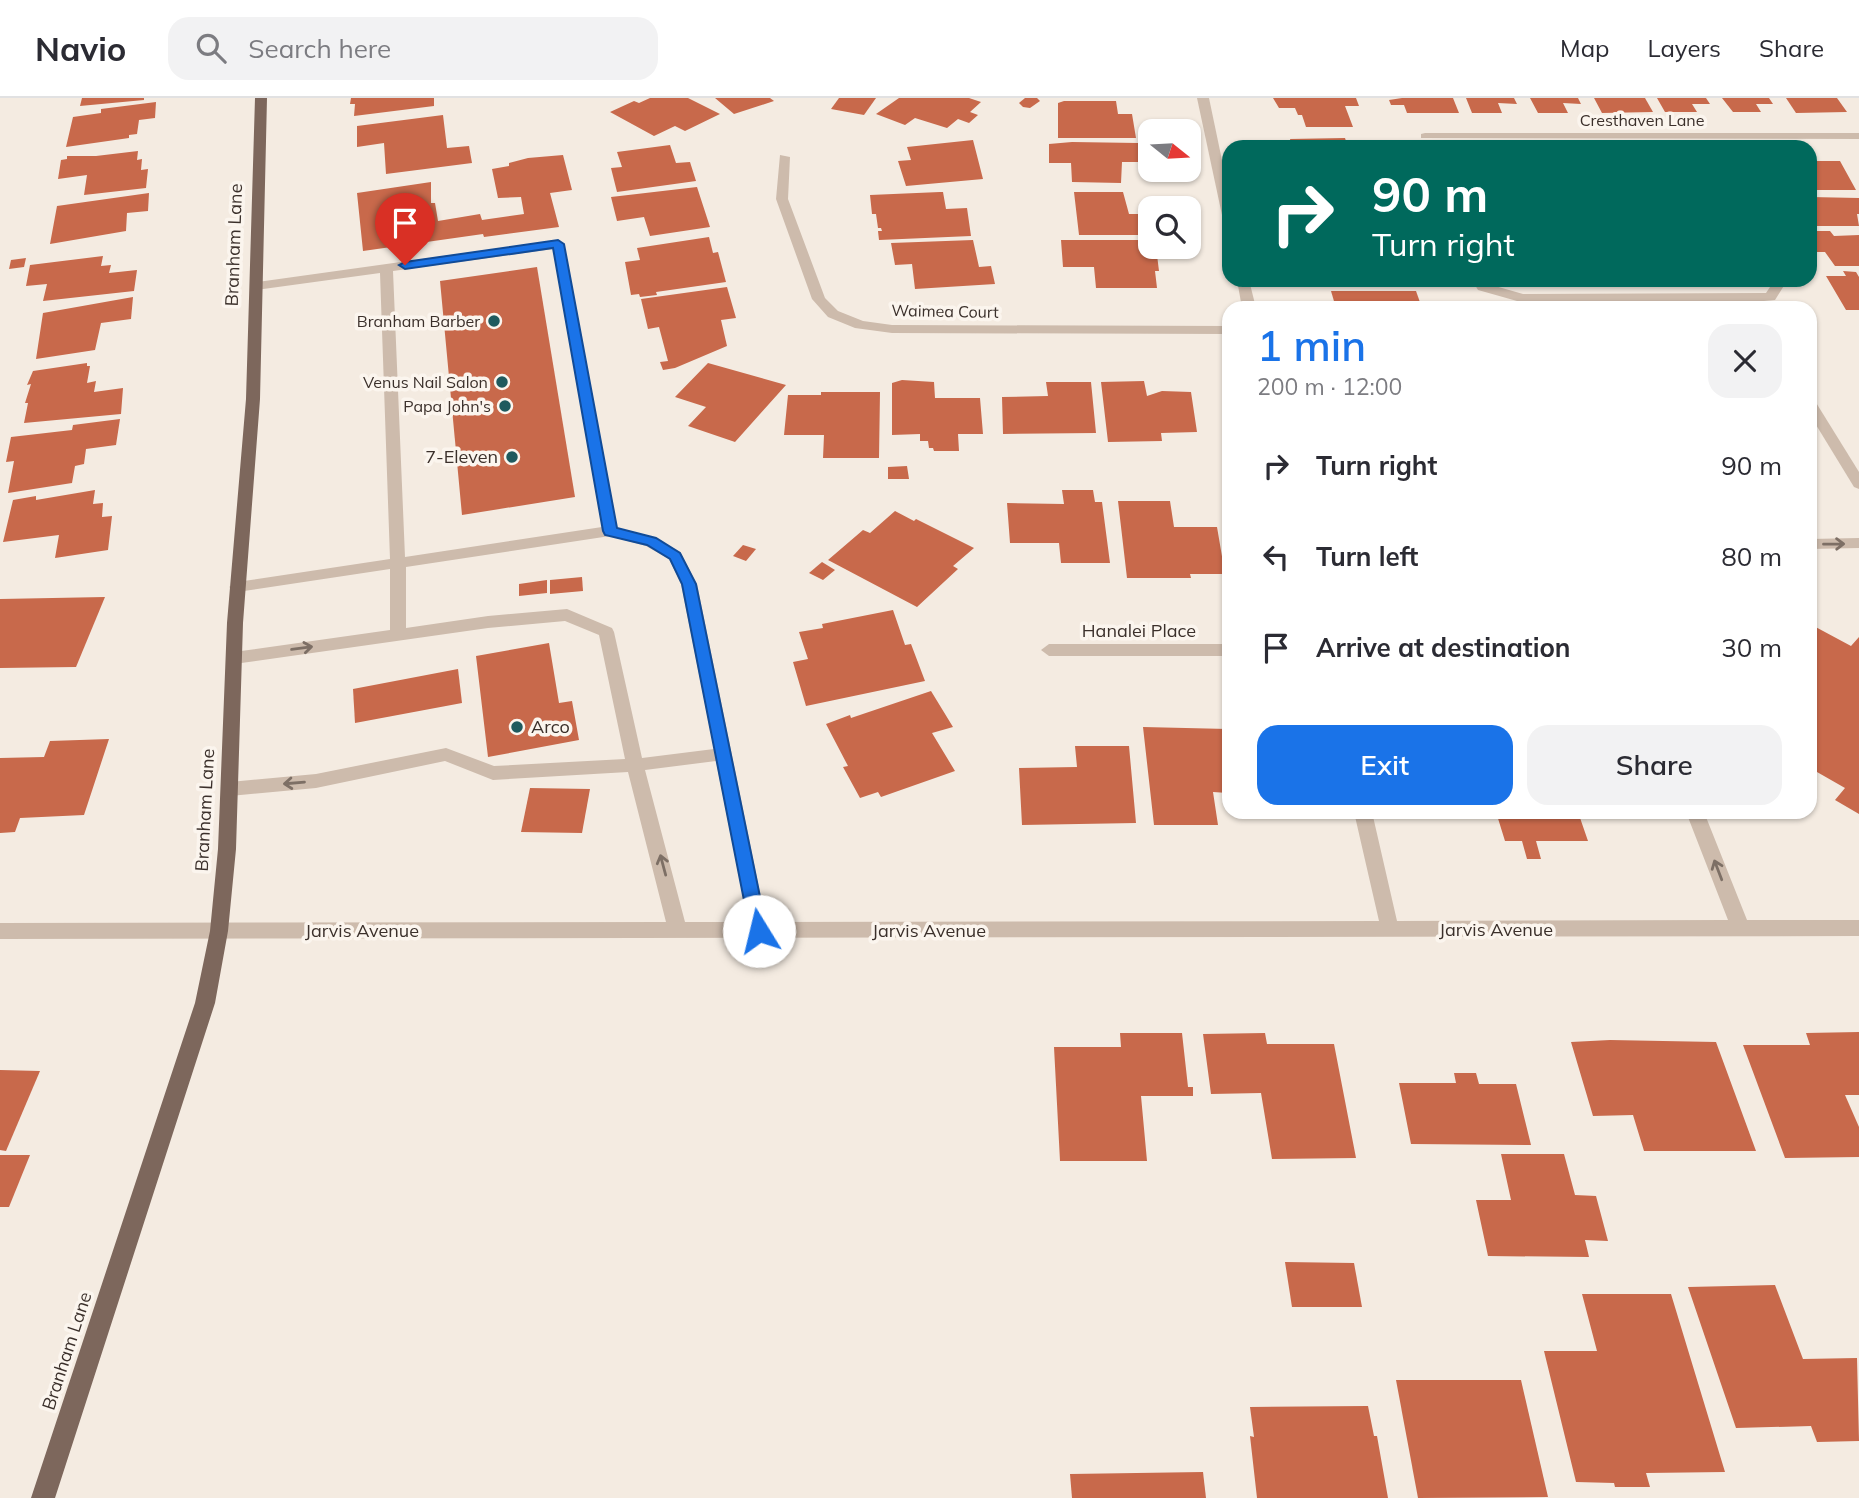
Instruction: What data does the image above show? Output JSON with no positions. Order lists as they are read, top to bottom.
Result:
{
  "streets": {
    "main road": ["Branham Lane"],
    "street": [
      "Cresthaven Lane",
      "Waimea Court",
      "Hanalei Place",
      "Jarvis Avenue"
    ]
  },
  "crossings": [
    ["Branham Lane", "Jarvis Avenue"]
  ],
  "places": [
    "Branham Barber",
    "Venus Nail Salon",
    "Papa John's",
    "7-Eleven",
    "Arco"
  ],
  "north": "right",
  "page": {
    "header": "Navio",
    "search": "Search here",
    "nav": ["Map", "Layers", "Share"],
    "turn": ["90 m", "Turn right"],
    "heading": ["1 min", "200 m · 12:00"],
    "list": [
      {
        "name": "Turn right",
        "value": "90 m"
      },
      {
        "name": "Turn left",
        "value": "80 m"
      },
      {
        "name": "Arrive at destination",
        "value": "30 m"
      }
    ],
    "buttons": ["Exit", "Share"]
  }
}
